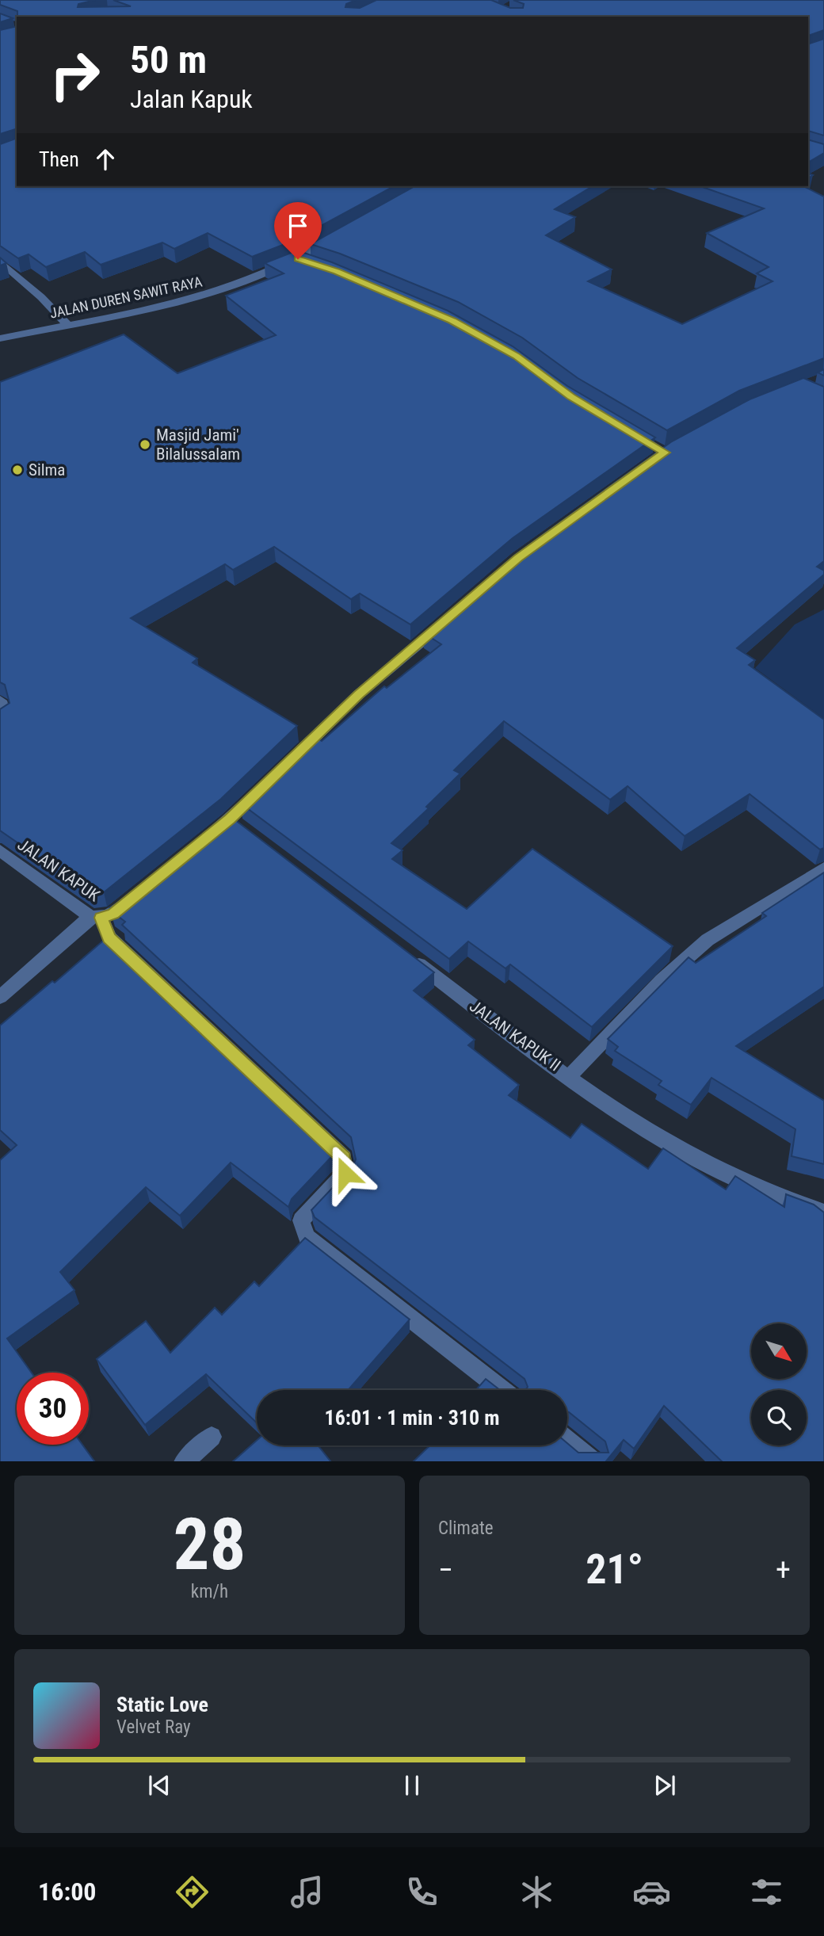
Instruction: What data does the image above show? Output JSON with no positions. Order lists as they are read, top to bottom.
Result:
{
  "streets": {
    "street": ["JALAN DUREN SAWIT RAYA", "JALAN KAPUK", "JALAN KAPUK II"]
  },
  "places": ["Masjid Jami' Bilalussalam", "Silma"],
  "north": "bottom right",
  "page": {
    "turn": ["50 m", "Jalan Kapuk"],
    "then": "Then",
    "limit": "30",
    "trip": "16:01 · 1 min · 310 m",
    "tile": [
      ["28", "km/h"],
      "Climate"
    ],
    "heat": ["−", "21°", "+"],
    "song": ["Static Love", "Velvet Ray"],
    "tabs": "16:00"
  }
}
